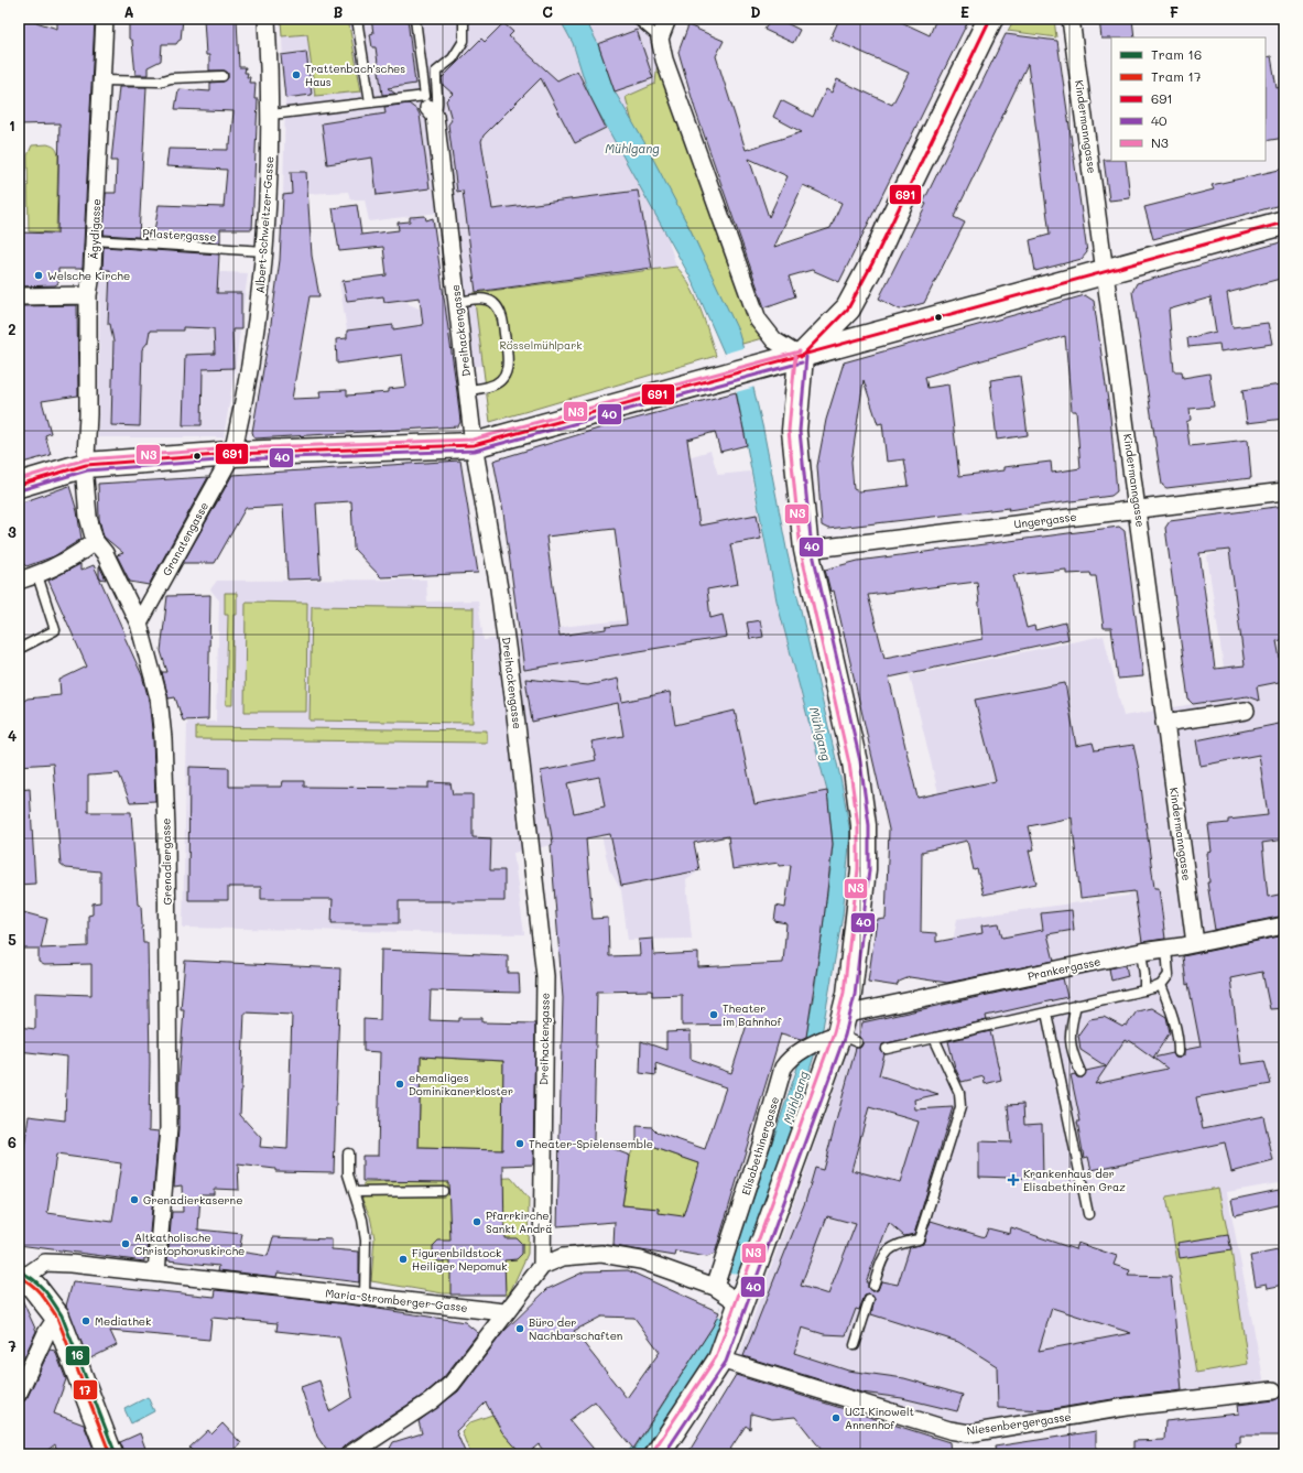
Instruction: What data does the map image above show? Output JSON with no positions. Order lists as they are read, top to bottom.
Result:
{
  "streets": {
    "main road": ["Elisabethinergasse"],
    "street": [
      "Kindermanngasse",
      "Albert-Schweitzer-Gasse",
      "Ägydigasse",
      "Dreihackengasse",
      "Ungergasse",
      "Granatengasse",
      "Grenadiergasse",
      "Prankergasse",
      "Maria-Stromberger-Gasse",
      "Niesenbergergasse"
    ],
    "lane": ["Pflastergasse"]
  },
  "crossings": [
    ["Kindermanngasse", "Ungergasse"],
    ["Kindermanngasse", "Prankergasse"],
    ["Albert-Schweitzer-Gasse", "Pflastergasse"],
    ["Albert-Schweitzer-Gasse", "Granatengasse"],
    ["Ägydigasse", "Pflastergasse"],
    ["Ägydigasse", "Grenadiergasse"],
    ["Ungergasse", "Elisabethinergasse"],
    ["Granatengasse", "Grenadiergasse"],
    ["Grenadiergasse", "Maria-Stromberger-Gasse"],
    ["Prankergasse", "Elisabethinergasse"],
    ["Elisabethinergasse", "Niesenbergergasse"]
  ],
  "water": ["Mühlgang"],
  "parks": ["Rösselmühlpark"],
  "places": {
    "other": [
      "Trattenbach'sches Haus",
      "Welsche Kirche",
      "Theater im Bahnhof",
      "ehemaliges Dominikanerkloster",
      "Theater-Spielensemble",
      "Grenadierkaserne",
      "Pfarrkirche Sankt Andrä",
      "Altkatholische Christophoruskirche",
      "Figurenbildstock Heiliger Nepomuk",
      "Mediathek",
      "Büro der Nachbarschaften",
      "UCI Kinowelt Annenhof"
    ],
    "health": ["Krankenhaus der Elisabethinen Graz"]
  },
  "lines": [
    "transit line 691",
    "transit line N3",
    "transit line 40",
    "tram line 16",
    "tram line 17"
  ],
  "legend": [
    "Tram 16",
    "Tram 17",
    "691",
    "40",
    "N3"
  ],
  "grid": {
    "columns": [
      "A",
      "B",
      "C",
      "D",
      "E",
      "F"
    ],
    "rows": [
      "1",
      "2",
      "3",
      "4",
      "5",
      "6",
      "7"
    ]
  }
}
